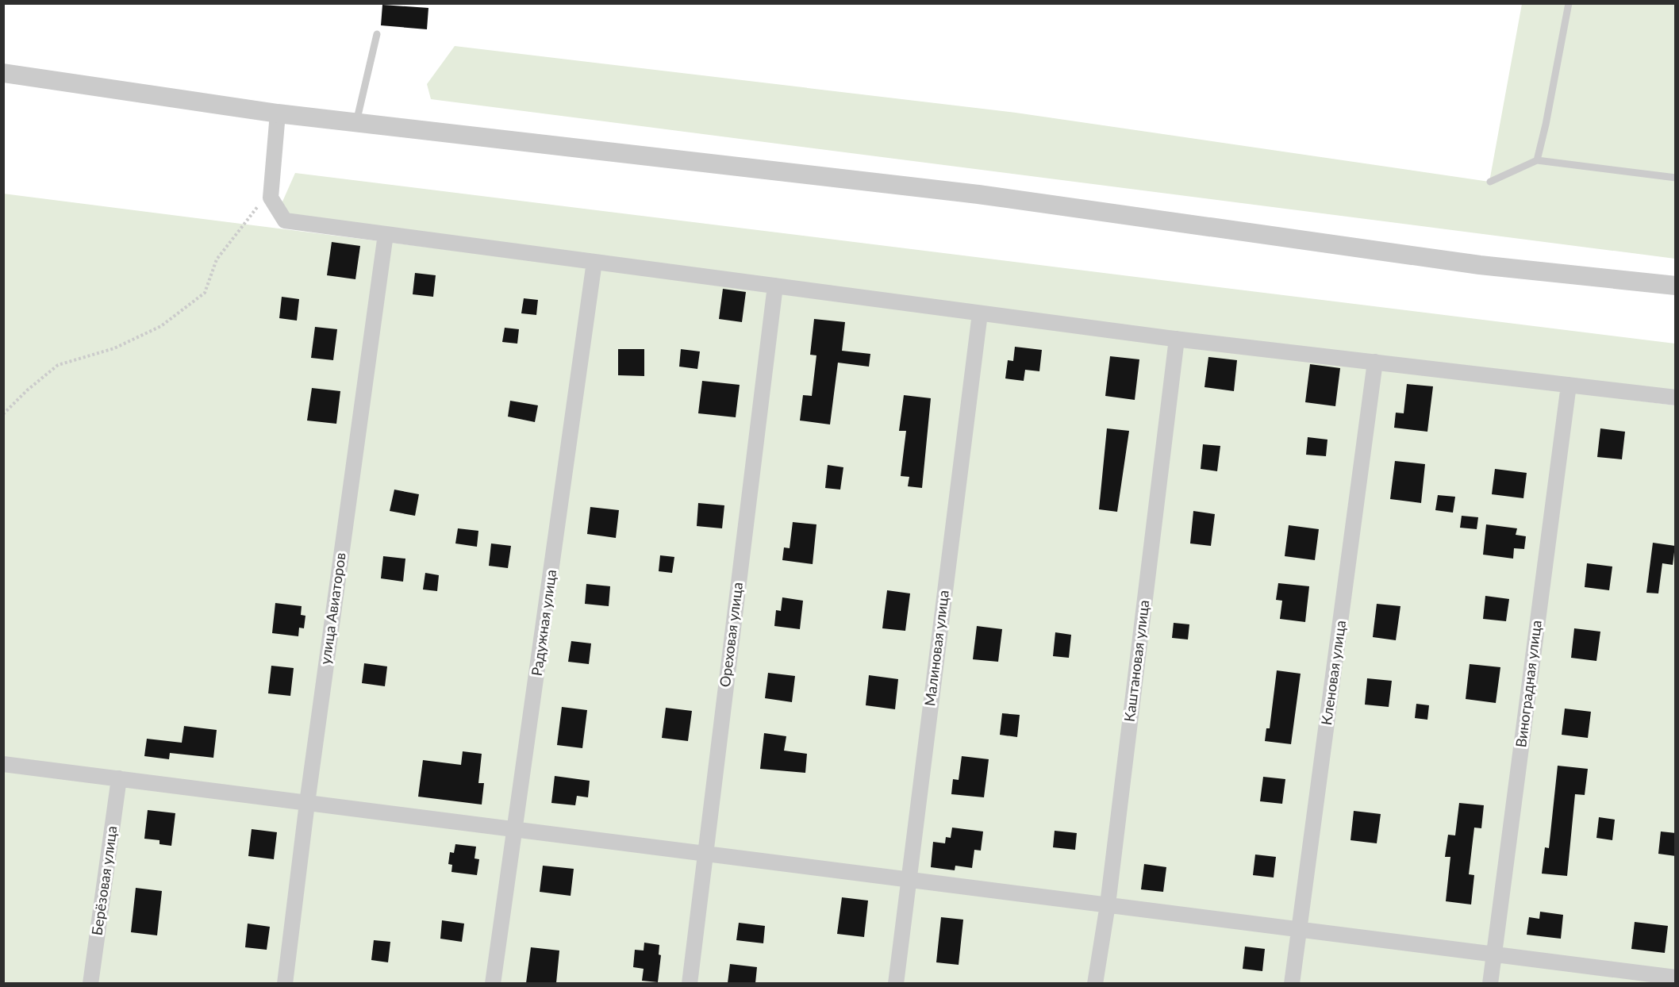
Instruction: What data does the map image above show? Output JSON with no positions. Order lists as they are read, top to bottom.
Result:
{
  "streets": {
    "street": [
      "улица Авиаторов",
      "Радужная улица",
      "Ореховая улица",
      "Малиновая улица",
      "Каштановая улица",
      "Кленовая улица",
      "Виноградная улица",
      "Берёзовая улица"
    ]
  }
}
